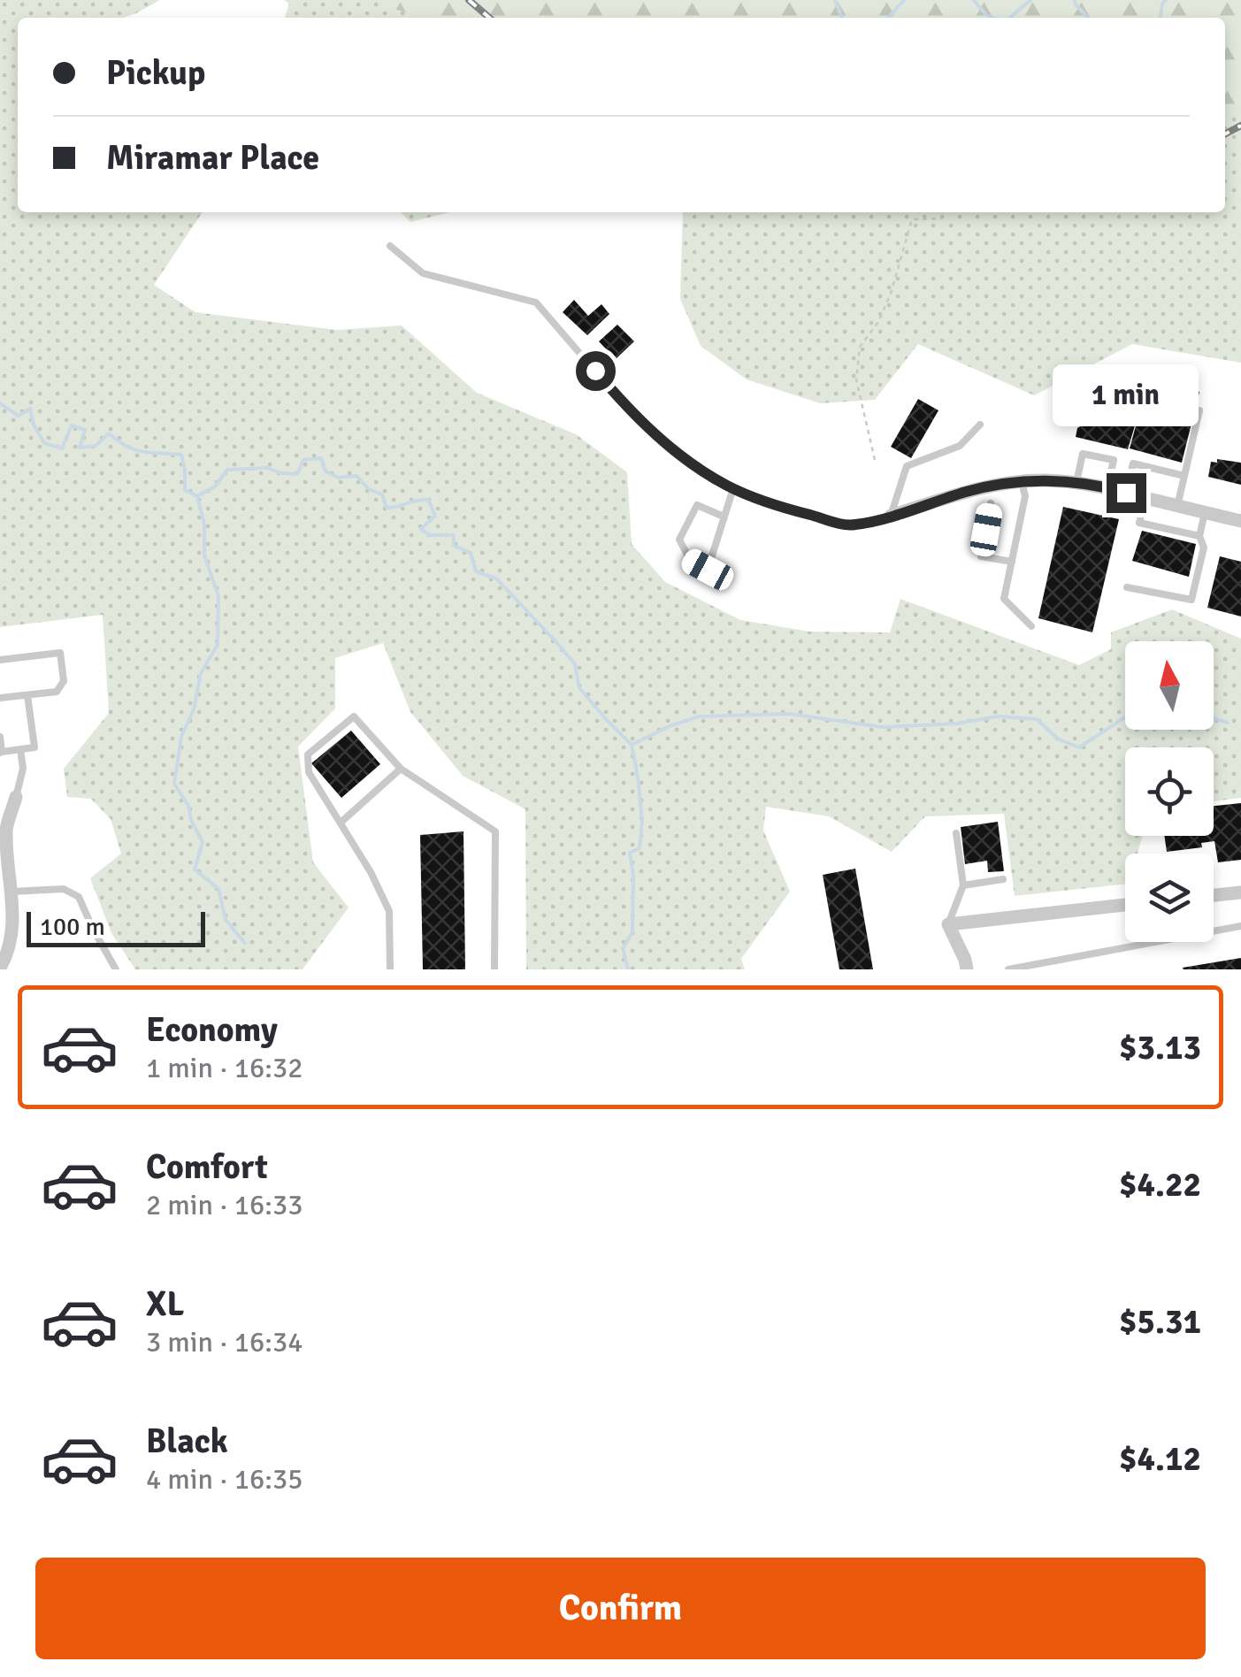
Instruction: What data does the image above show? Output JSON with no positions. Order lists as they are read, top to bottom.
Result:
{
  "scale_bar": "100 m",
  "north": "top",
  "page": {
    "banner": ["Pickup", "Miramar Place"],
    "bubble": "1 min",
    "scale": "100 m",
    "list": [
      {
        "name": "Economy",
        "note": "1 min · 16:32",
        "value": "$3.13"
      },
      {
        "name": "Comfort",
        "note": "2 min · 16:33",
        "value": "$4.22"
      },
      {
        "name": "XL",
        "note": "3 min · 16:34",
        "value": "$5.31"
      },
      {
        "name": "Black",
        "note": "4 min · 16:35",
        "value": "$4.12"
      }
    ],
    "buttons": "Confirm"
  }
}
